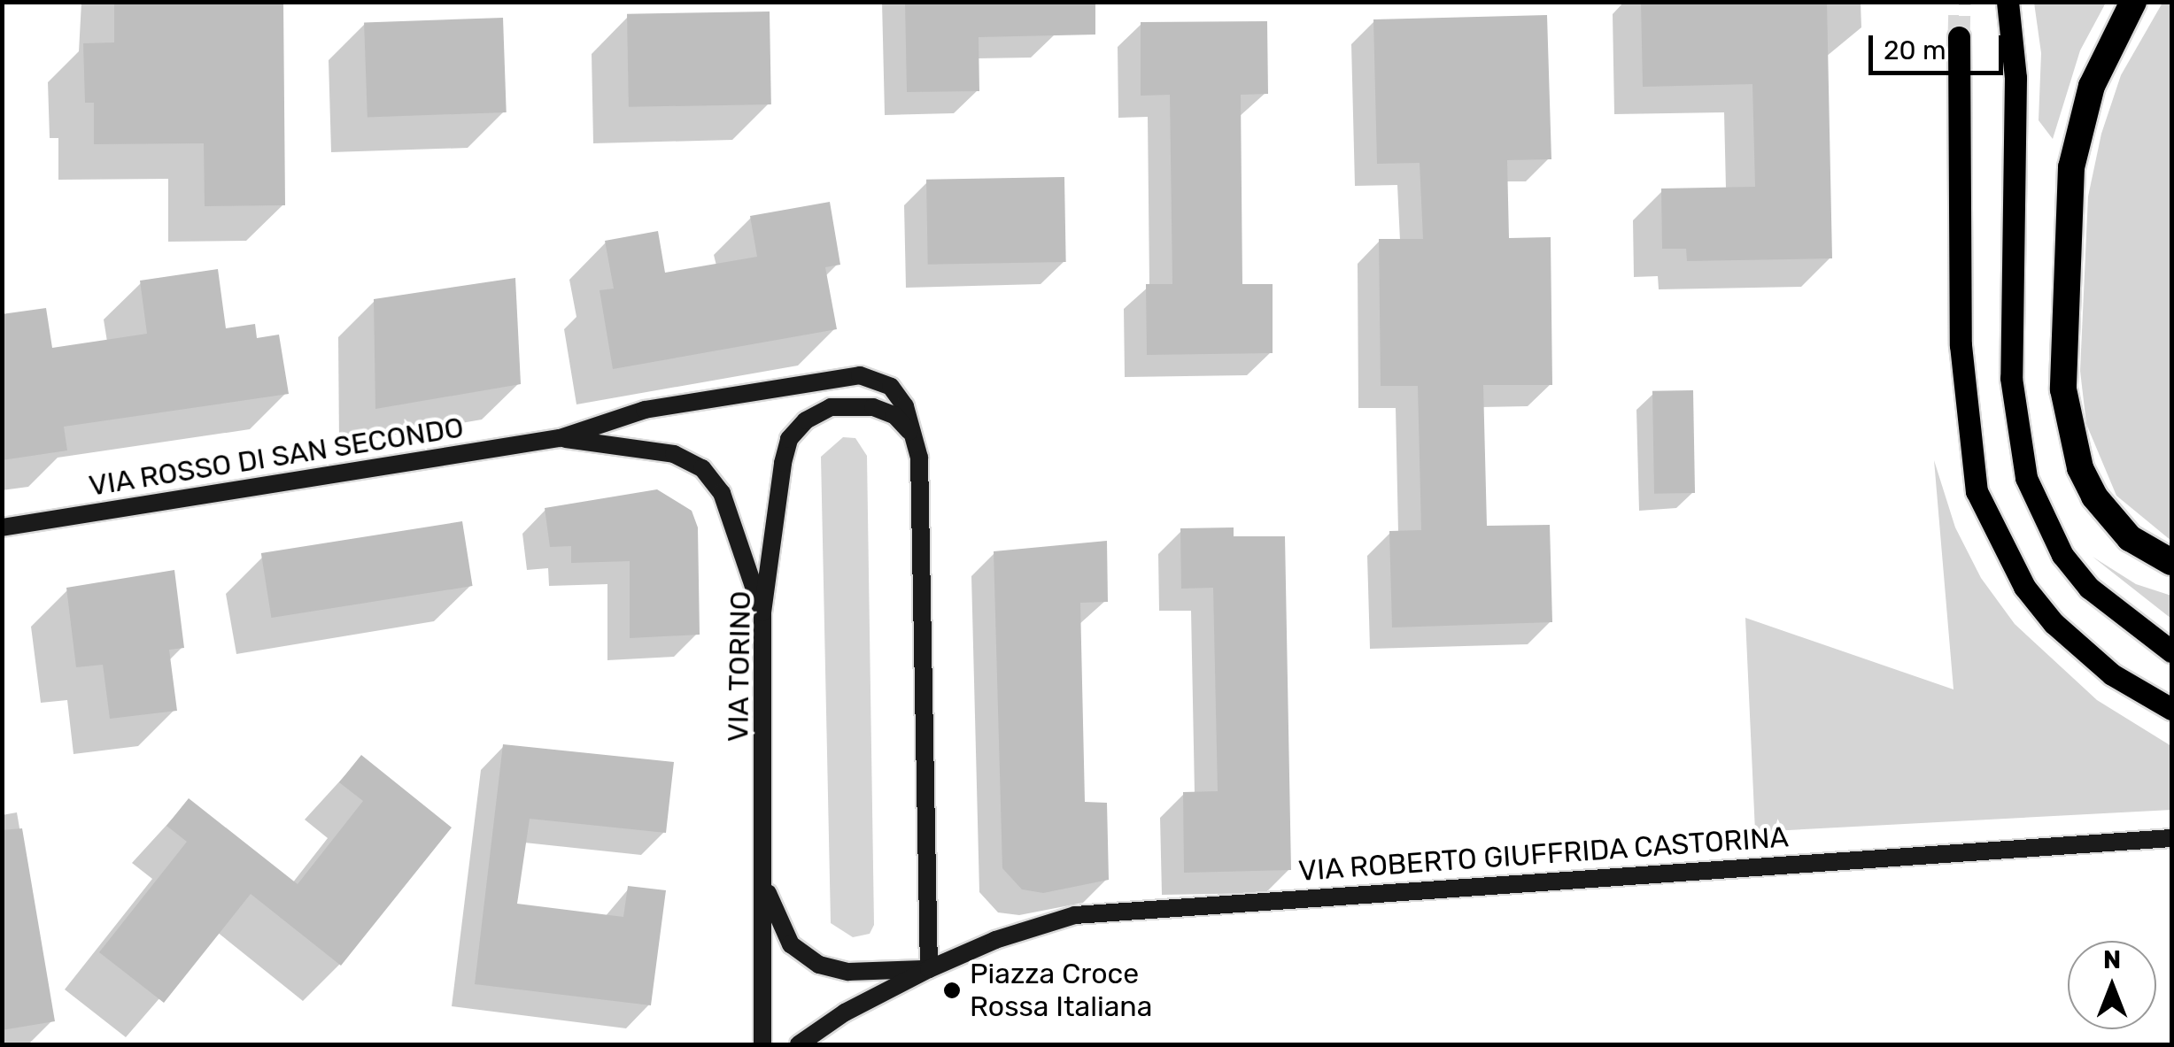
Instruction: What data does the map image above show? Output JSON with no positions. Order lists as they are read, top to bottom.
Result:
{
  "streets": {
    "main road": ["VIA ROSSO DI SAN SECONDO", "VIA TORINO", "VIA ROBERTO GIUFFRIDA CASTORINA"]
  },
  "places": ["Piazza Croce Rossa Italiana"],
  "scale_bar": "20 m",
  "north": "top"
}
